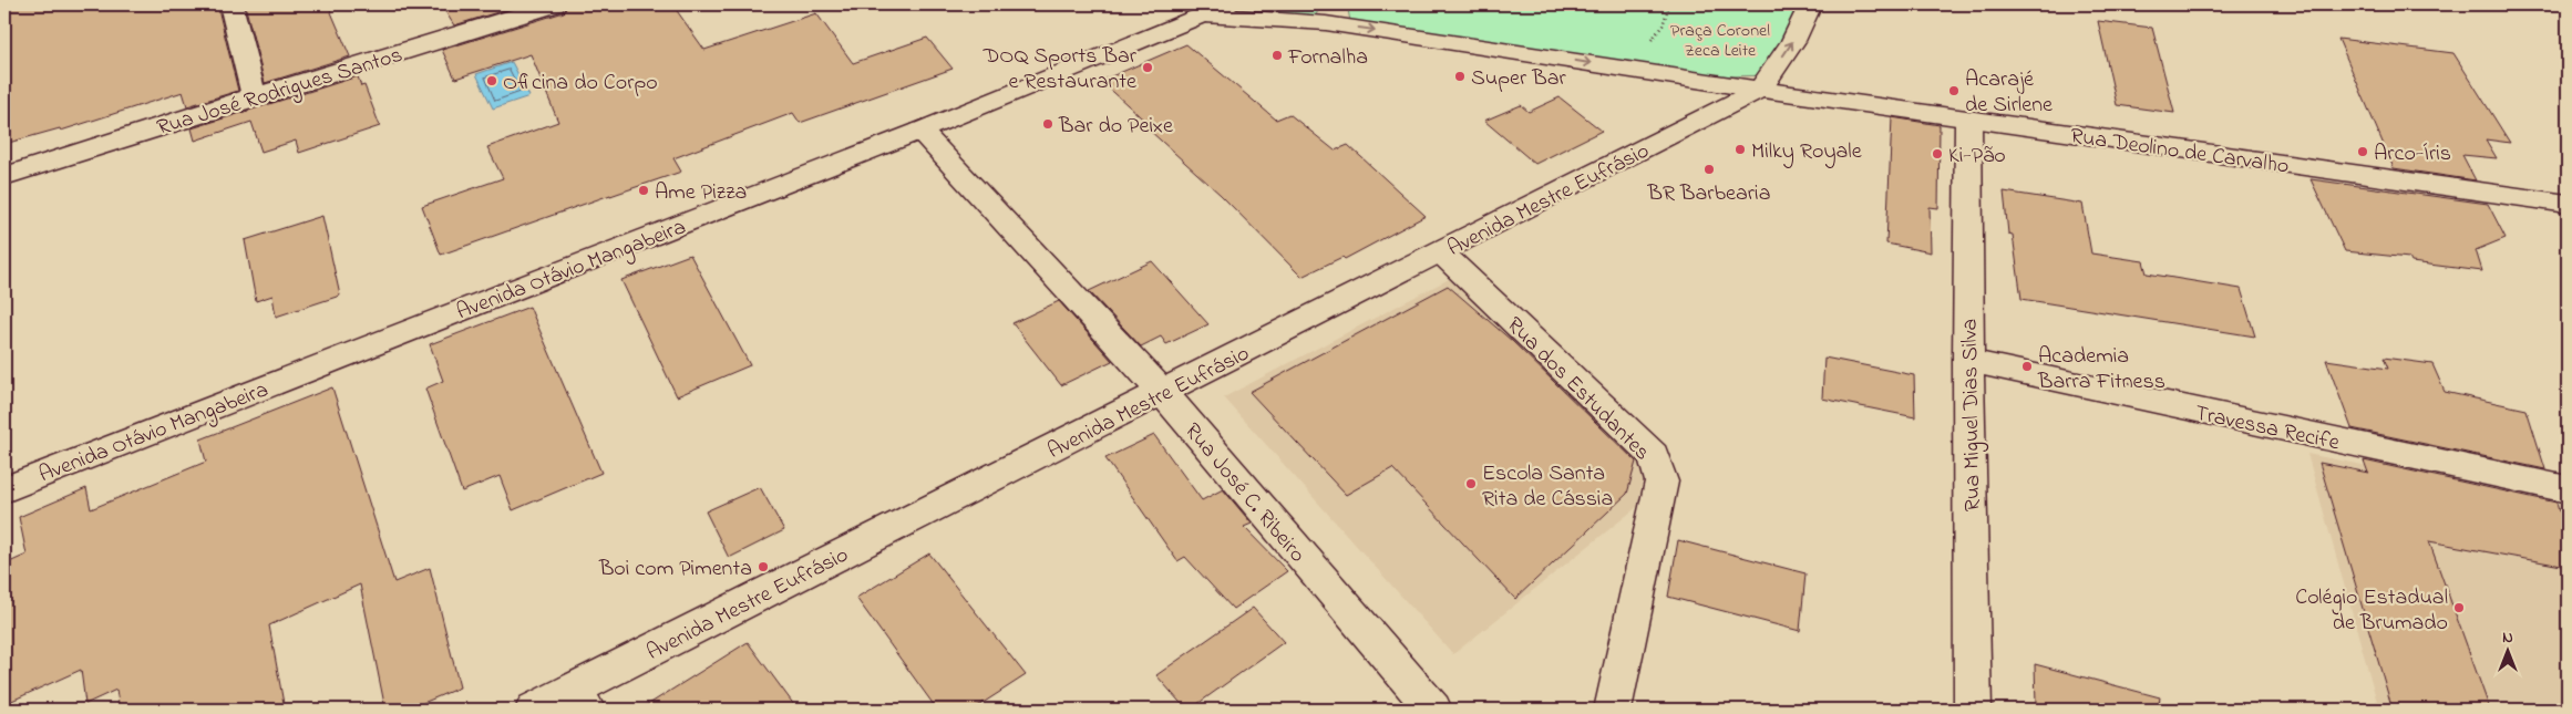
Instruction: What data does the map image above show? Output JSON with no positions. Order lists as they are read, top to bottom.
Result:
{
  "streets": {
    "street": [
      "Rua José Rodrigues Santos",
      "Rua Deolino de Carvalho",
      "Avenida Mestre Eufrásio",
      "Avenida Otávio Mangabeira",
      "Rua dos Estudantes",
      "Rua Miguel Dias Silva",
      "Travessa Recife",
      "Rua José C. Ribeiro"
    ]
  },
  "crossings": [
    ["Rua Deolino de Carvalho", "Avenida Mestre Eufrásio"],
    ["Rua Deolino de Carvalho", "Rua Miguel Dias Silva"],
    ["Avenida Mestre Eufrásio", "Rua dos Estudantes"],
    ["Avenida Mestre Eufrásio", "Rua José C. Ribeiro"],
    ["Avenida Otávio Mangabeira", "Rua José C. Ribeiro"],
    ["Rua Miguel Dias Silva", "Travessa Recife"]
  ],
  "parks": ["Praça Coronel Zeca Leite"],
  "places": [
    "Fornalha",
    "DOQ Sports Bar e Restaurante",
    "Super Bar",
    "Oficina do Corpo",
    "Acarajé de Sirlene",
    "Bar do Peixe",
    "Milky Royale",
    "Arco-Íris",
    "Ki-Pão",
    "BR Barbearia",
    "Ame Pizza",
    "Academia Barra Fitness",
    "Escola Santa Rita de Cássia",
    "Boi com Pimenta",
    "Colégio Estadual de Brumado"
  ],
  "north": "top"
}
